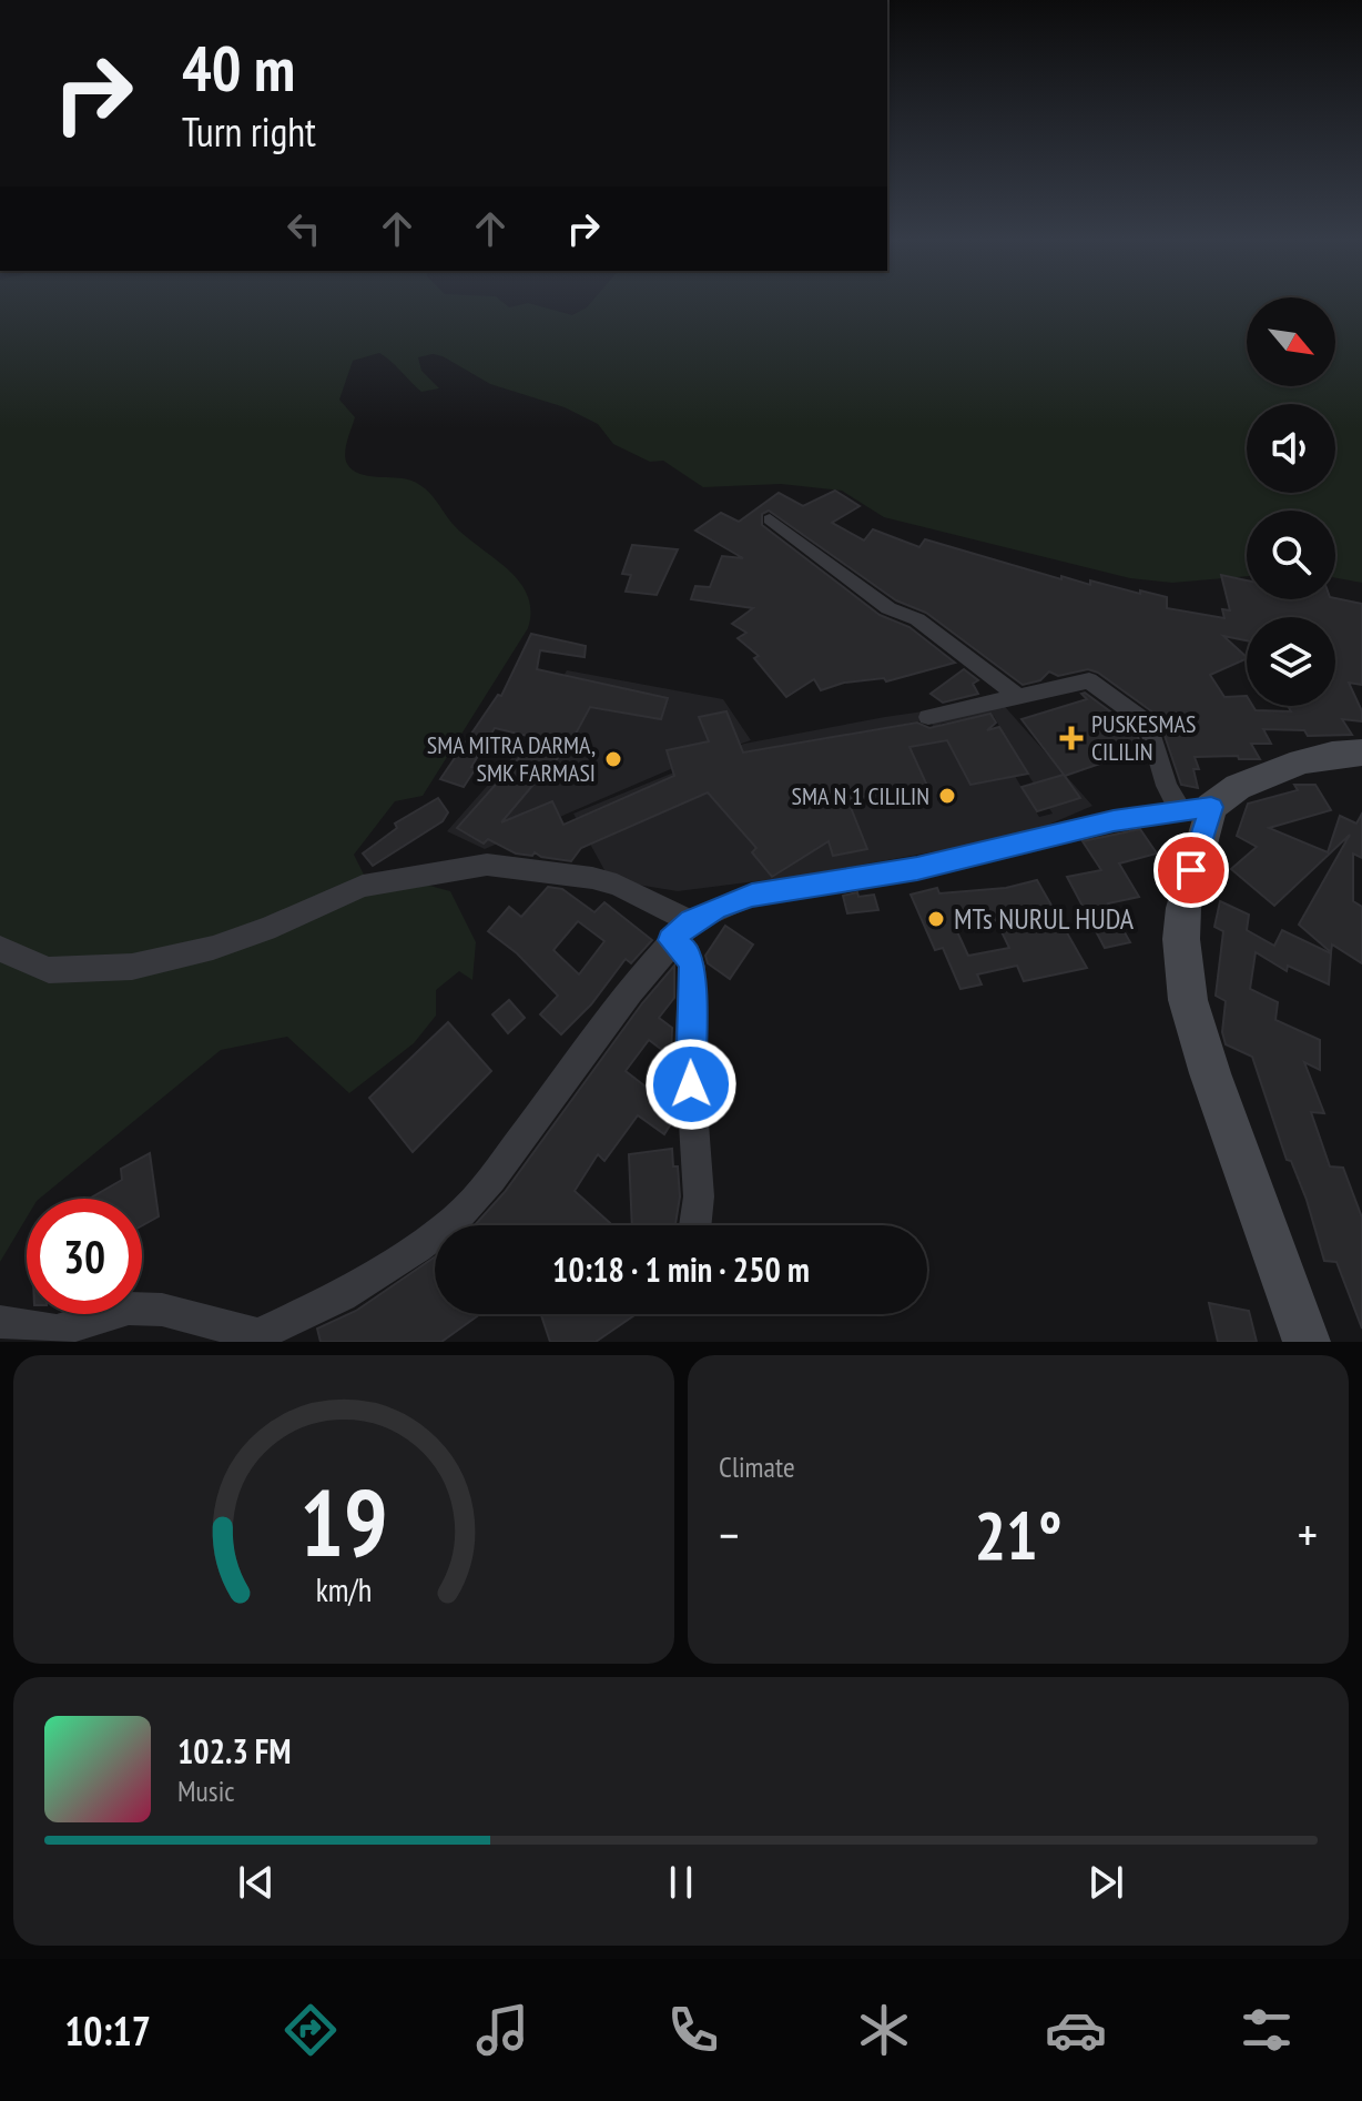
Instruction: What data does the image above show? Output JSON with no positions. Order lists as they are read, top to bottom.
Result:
{
  "places": {
    "health": ["PUSKESMAS CILILIN"],
    "other": ["SMA MITRA DARMA, SMK FARMASI", "SMA N 1 CILILIN", "MTs NURUL HUDA"]
  },
  "north": "bottom right",
  "page": {
    "turn": ["40 m", "Turn right"],
    "limit": "30",
    "trip": "10:18 · 1 min · 250 m",
    "tile": "Climate",
    "heat": ["−", "21°", "+"],
    "song": ["102.3 FM", "Music"],
    "tabs": "10:17",
    "gauge": ["19", "km/h"]
  }
}
